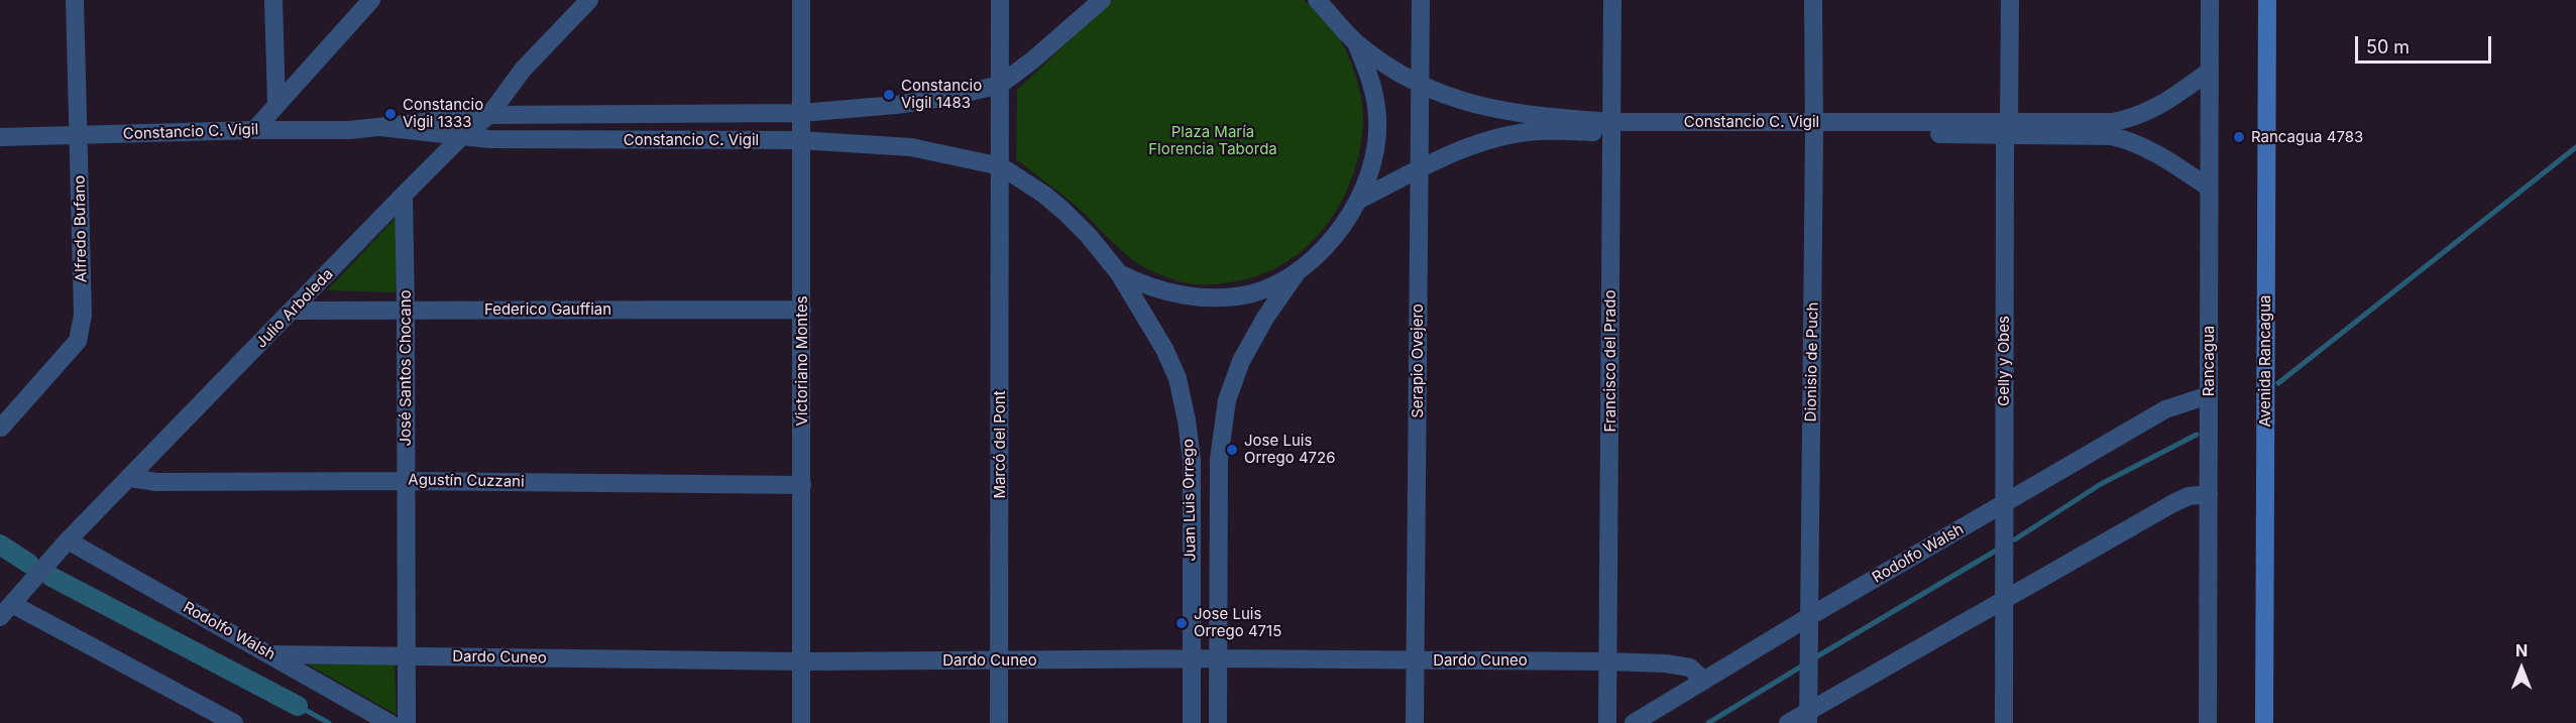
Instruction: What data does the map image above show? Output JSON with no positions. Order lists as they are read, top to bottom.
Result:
{
  "streets": {
    "main road": ["Avenida Rancagua"],
    "street": [
      "Constancio C. Vigil",
      "Alfredo Bufano",
      "Julio Arboleda",
      "Federico Gauffian",
      "Victoriano Montes",
      "Serapio Ovejero",
      "Francisco del Prado",
      "Gelly y Obes",
      "Rancagua",
      "Dionisio de Puch",
      "José Santos Chocano",
      "Marcó del Pont",
      "Agustín Cuzzani",
      "Juan Luis Orrego",
      "Rodolfo Walsh",
      "Dardo Cuneo"
    ]
  },
  "crossings": [
    ["Constancio C. Vigil", "Alfredo Bufano"],
    ["Constancio C. Vigil", "Julio Arboleda"],
    ["Constancio C. Vigil", "Victoriano Montes"],
    ["Constancio C. Vigil", "Serapio Ovejero"],
    ["Constancio C. Vigil", "Francisco del Prado"],
    ["Constancio C. Vigil", "Gelly y Obes"],
    ["Constancio C. Vigil", "Rancagua"],
    ["Constancio C. Vigil", "Dionisio de Puch"],
    ["Constancio C. Vigil", "Marcó del Pont"],
    ["Constancio C. Vigil", "Juan Luis Orrego"],
    ["Julio Arboleda", "Federico Gauffian"],
    ["Julio Arboleda", "José Santos Chocano"],
    ["Julio Arboleda", "Agustín Cuzzani"],
    ["Julio Arboleda", "Rodolfo Walsh"],
    ["Federico Gauffian", "Victoriano Montes"],
    ["Federico Gauffian", "José Santos Chocano"],
    ["Victoriano Montes", "Agustín Cuzzani"],
    ["Victoriano Montes", "Dardo Cuneo"],
    ["Serapio Ovejero", "Dardo Cuneo"],
    ["Francisco del Prado", "Dardo Cuneo"],
    ["Gelly y Obes", "Rodolfo Walsh"],
    ["Rancagua", "Rodolfo Walsh"],
    ["Dionisio de Puch", "Rodolfo Walsh"],
    ["José Santos Chocano", "Agustín Cuzzani"],
    ["José Santos Chocano", "Dardo Cuneo"],
    ["Marcó del Pont", "Juan Luis Orrego"],
    ["Marcó del Pont", "Dardo Cuneo"],
    ["Juan Luis Orrego", "Dardo Cuneo"],
    ["Rodolfo Walsh", "Dardo Cuneo"]
  ],
  "parks": ["Plaza María Florencia Taborda"],
  "places": [
    "Constancio Vigil 1483",
    "Constancio Vigil 1333",
    "Rancagua 4783",
    "Jose Luis Orrego 4726",
    "Jose Luis Orrego 4715"
  ],
  "scale_bar": "50 m",
  "north": "top"
}
